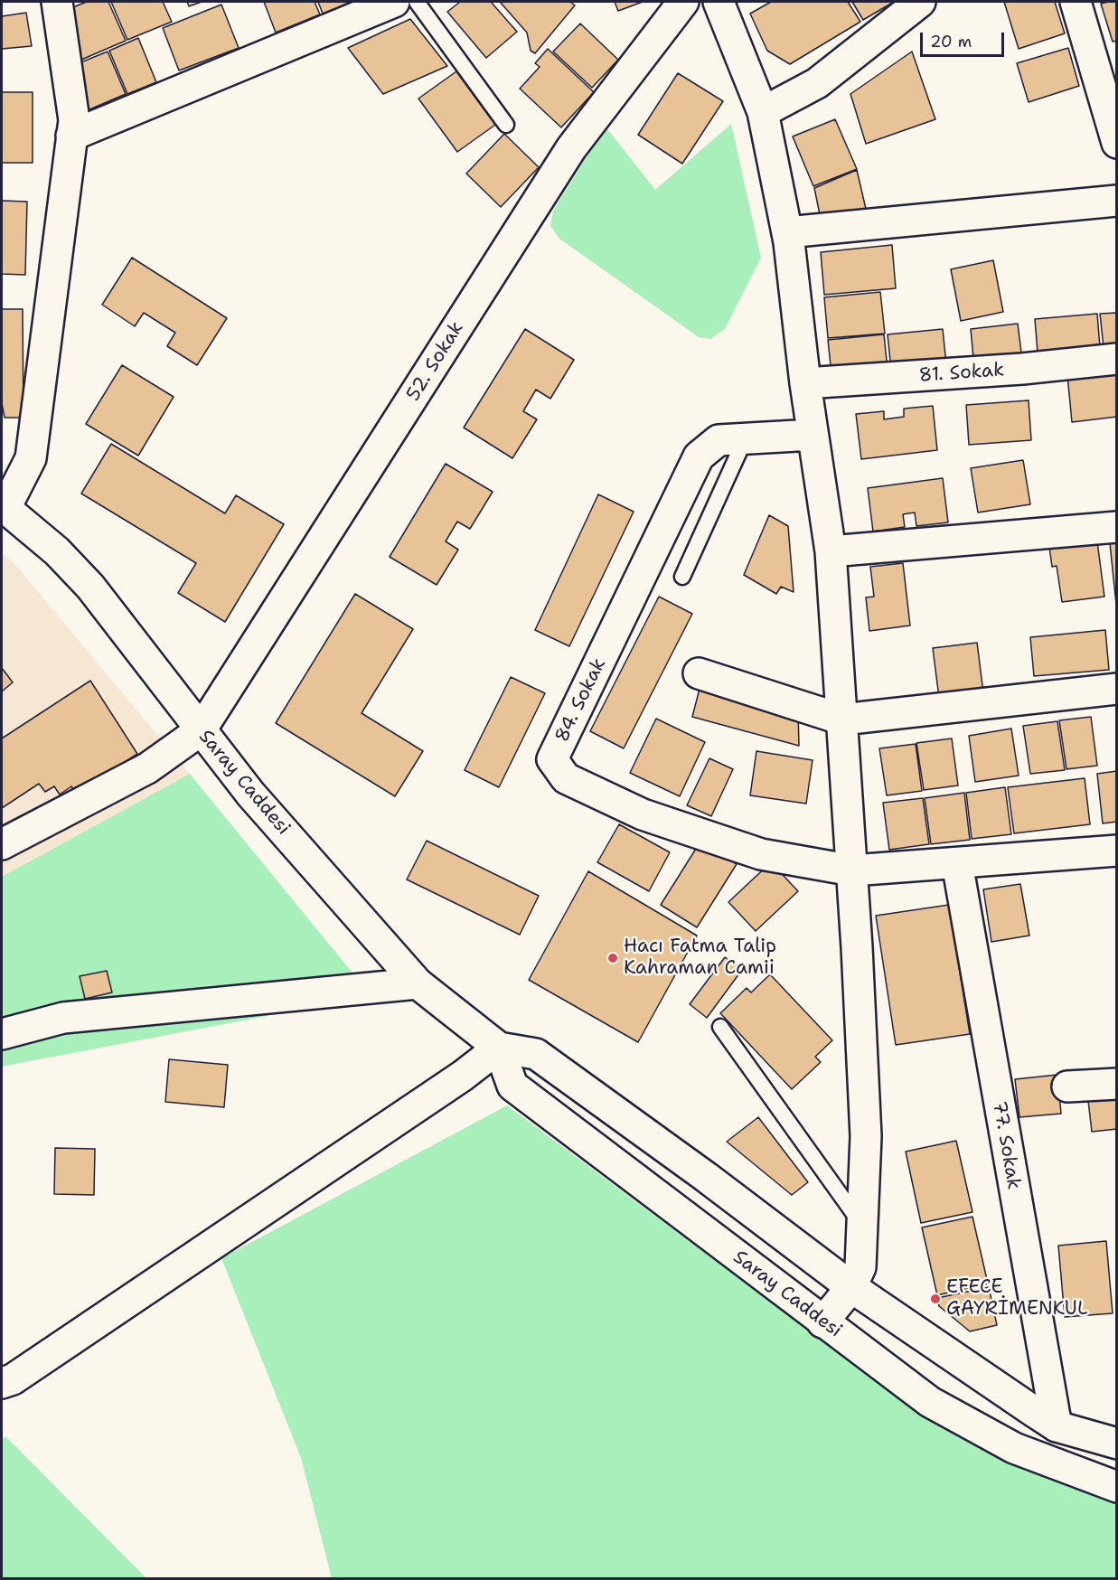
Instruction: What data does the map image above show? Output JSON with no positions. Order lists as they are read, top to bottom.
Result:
{
  "streets": {
    "street": [
      "52. Sokak",
      "81. Sokak",
      "84. Sokak",
      "Saray Caddesi",
      "77. Sokak"
    ]
  },
  "crossings": [
    ["52. Sokak", "Saray Caddesi"],
    ["Saray Caddesi", "77. Sokak"]
  ],
  "places": ["Hacı Fatma Talip Kahraman Camii", "EFECE GAYRİMENKUL"],
  "scale_bar": "20 m"
}
